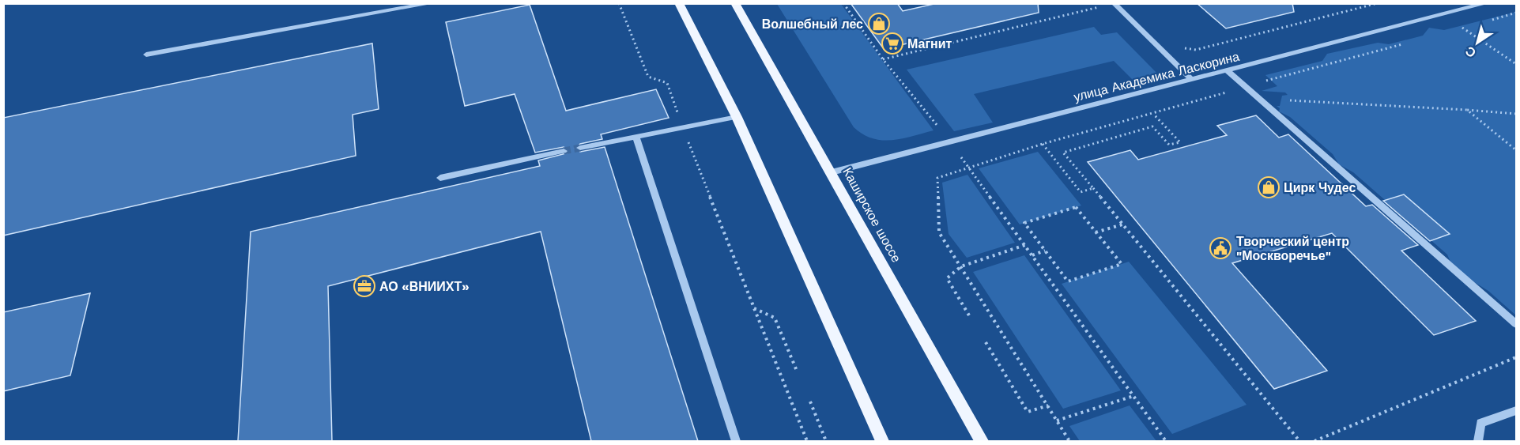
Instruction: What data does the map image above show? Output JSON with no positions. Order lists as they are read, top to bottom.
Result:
{
  "streets": {
    "main road": ["Каширское шоссе"],
    "street": ["улица Академика Ласкорина"]
  },
  "crossings": [
    ["улица Академика Ласкорина", "Каширское шоссе"]
  ],
  "places": {
    "shop": ["Волшебный лес", "Цирк Чудес"],
    "supermarket": ["Магнит"],
    "public building": ["Творческий центр \"Москворечье\""],
    "office": ["АО «ВНИИХТ»"]
  },
  "north": "bottom left"
}
